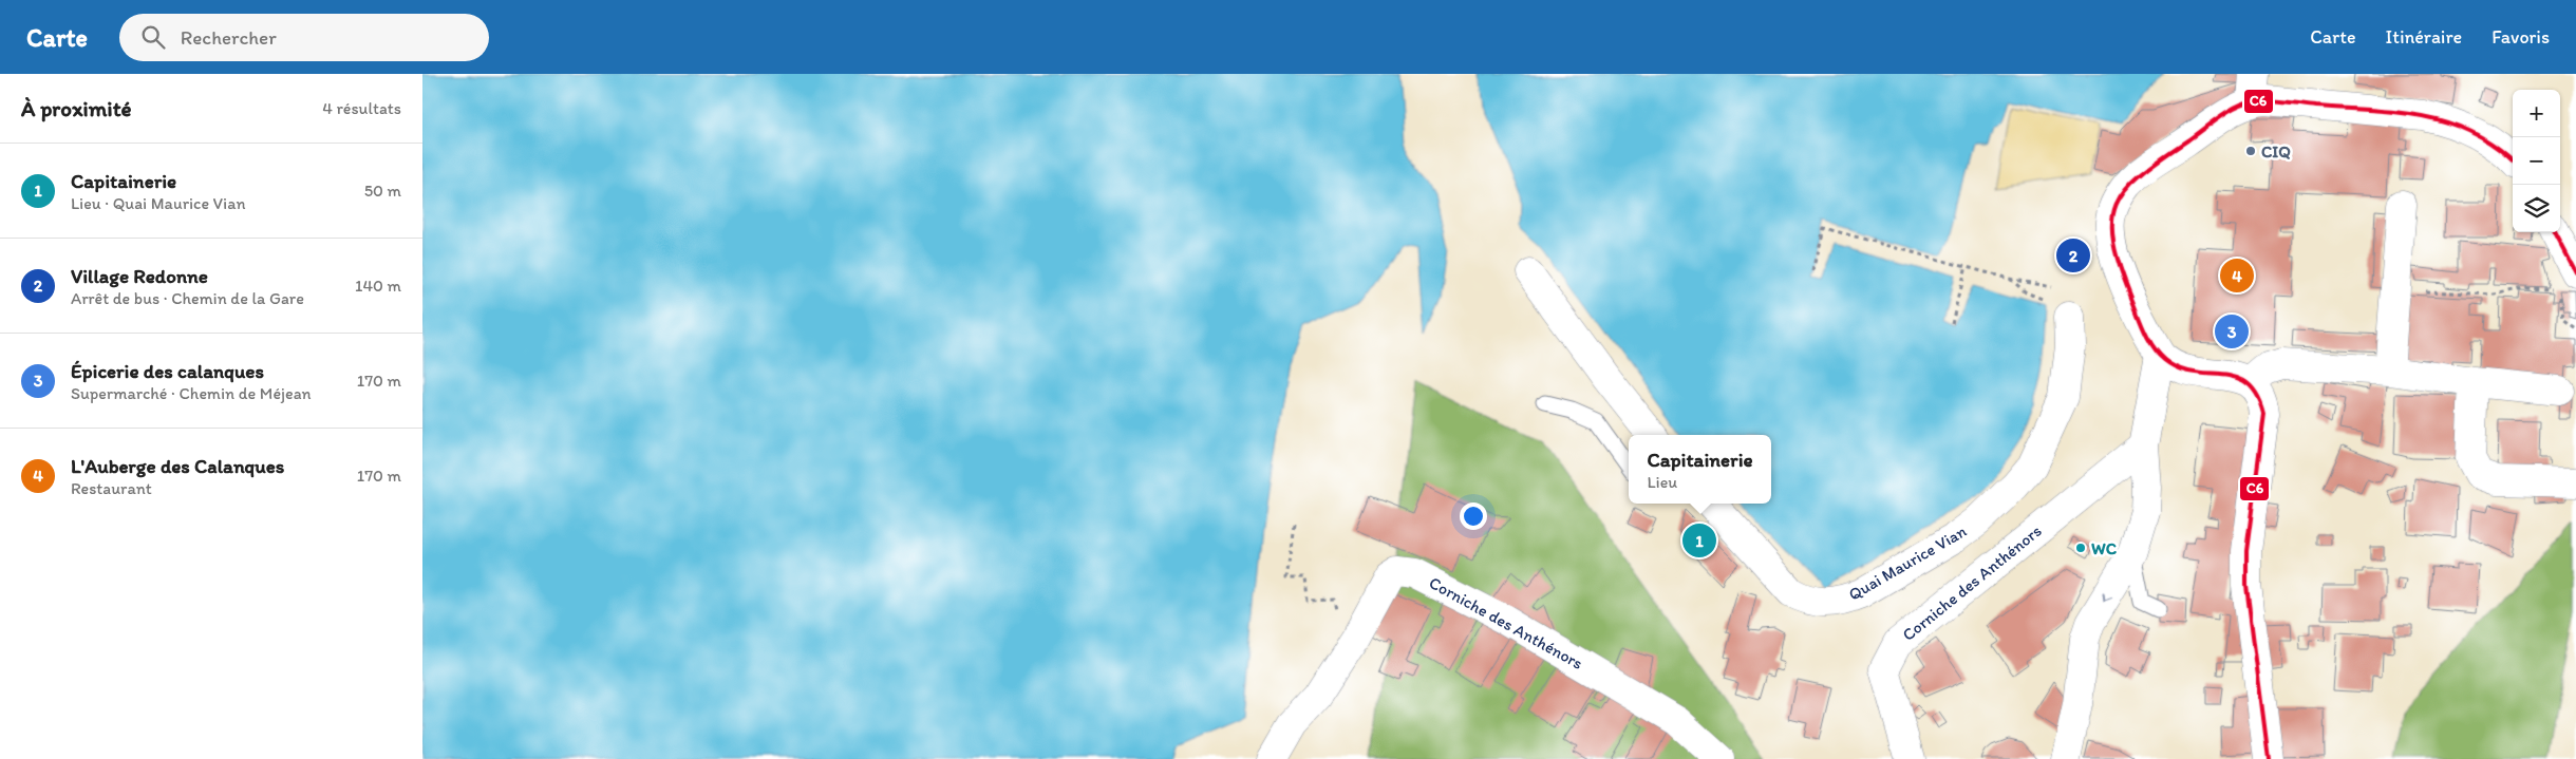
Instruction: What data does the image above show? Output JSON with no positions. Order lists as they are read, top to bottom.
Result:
{
  "streets": {
    "street": ["Quai Maurice Vian", "Corniche des Anthénors"]
  },
  "places": ["CIQ", "WC"],
  "lines": ["transit line C6"],
  "page": {
    "header": "Carte",
    "search": "Rechercher",
    "nav": ["Carte", "Itinéraire", "Favoris"],
    "heading": ["À proximité", "4 résultats"],
    "map_buttons": ["+", "−"],
    "list": [
      {
        "mark": "1",
        "name": "Capitainerie",
        "note": "Lieu · Quai Maurice Vian",
        "value": "50 m"
      },
      {
        "mark": "2",
        "name": "Village Redonne",
        "note": "Arrêt de bus · Chemin de la Gare",
        "value": "140 m"
      },
      {
        "mark": "3",
        "name": "Épicerie des calanques",
        "note": "Supermarché · Chemin de Méjean",
        "value": "170 m"
      },
      {
        "mark": "4",
        "name": "L'Auberge des Calanques",
        "note": "Restaurant",
        "value": "170 m"
      }
    ],
    "pins": [
      "2",
      "4",
      "3",
      "1"
    ],
    "popup": ["Capitainerie", "Lieu"]
  }
}
